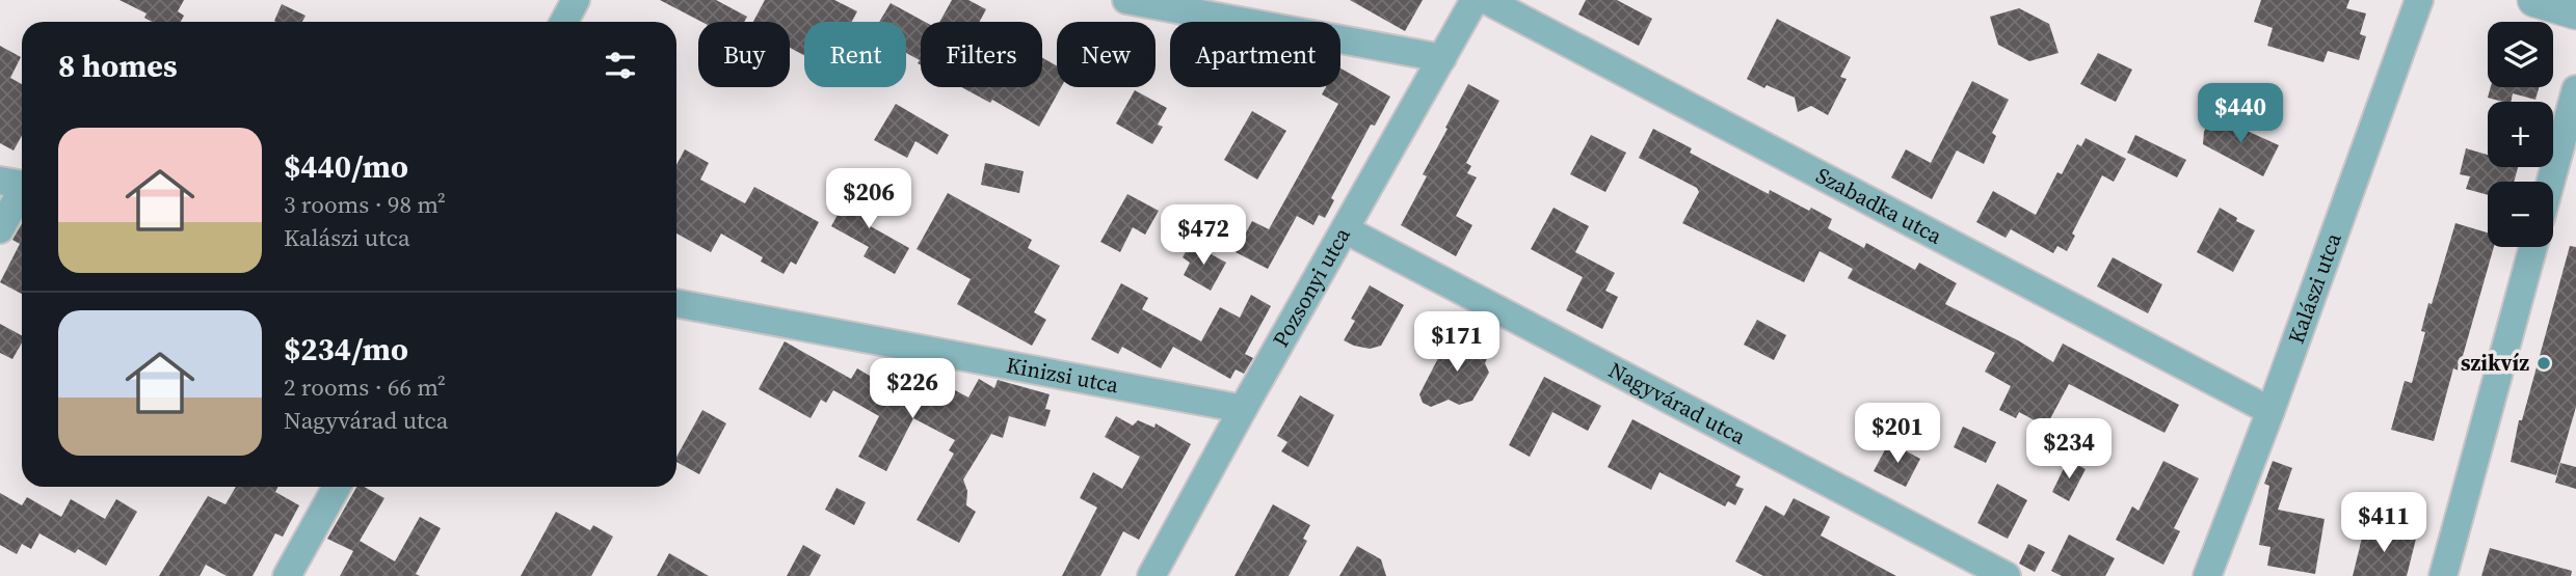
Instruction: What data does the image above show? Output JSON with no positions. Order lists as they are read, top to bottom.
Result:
{
  "streets": {
    "street": [
      "Szabadka utca",
      "Pozsonyi utca",
      "Kalászi utca",
      "Kinizsi utca",
      "Nagyvárad utca"
    ]
  },
  "crossings": [
    ["Szabadka utca", "Kalászi utca"],
    ["Pozsonyi utca", "Kinizsi utca"],
    ["Pozsonyi utca", "Nagyvárad utca"]
  ],
  "places": ["szikvíz"],
  "page": {
    "map_buttons": ["+", "−"],
    "chip": [
      "Buy",
      "Rent",
      "Filters",
      "New",
      "Apartment"
    ],
    "heading": "8 homes",
    "price": [
      "$440",
      "$206",
      "$472",
      "$171",
      "$226",
      "$201",
      "$234",
      "$411"
    ],
    "list": [
      {
        "name": "$440/mo",
        "note": "3 rooms · 98 m² · Kalászi utca"
      },
      {
        "name": "$234/mo",
        "note": "2 rooms · 66 m² · Nagyvárad utca"
      }
    ]
  }
}
